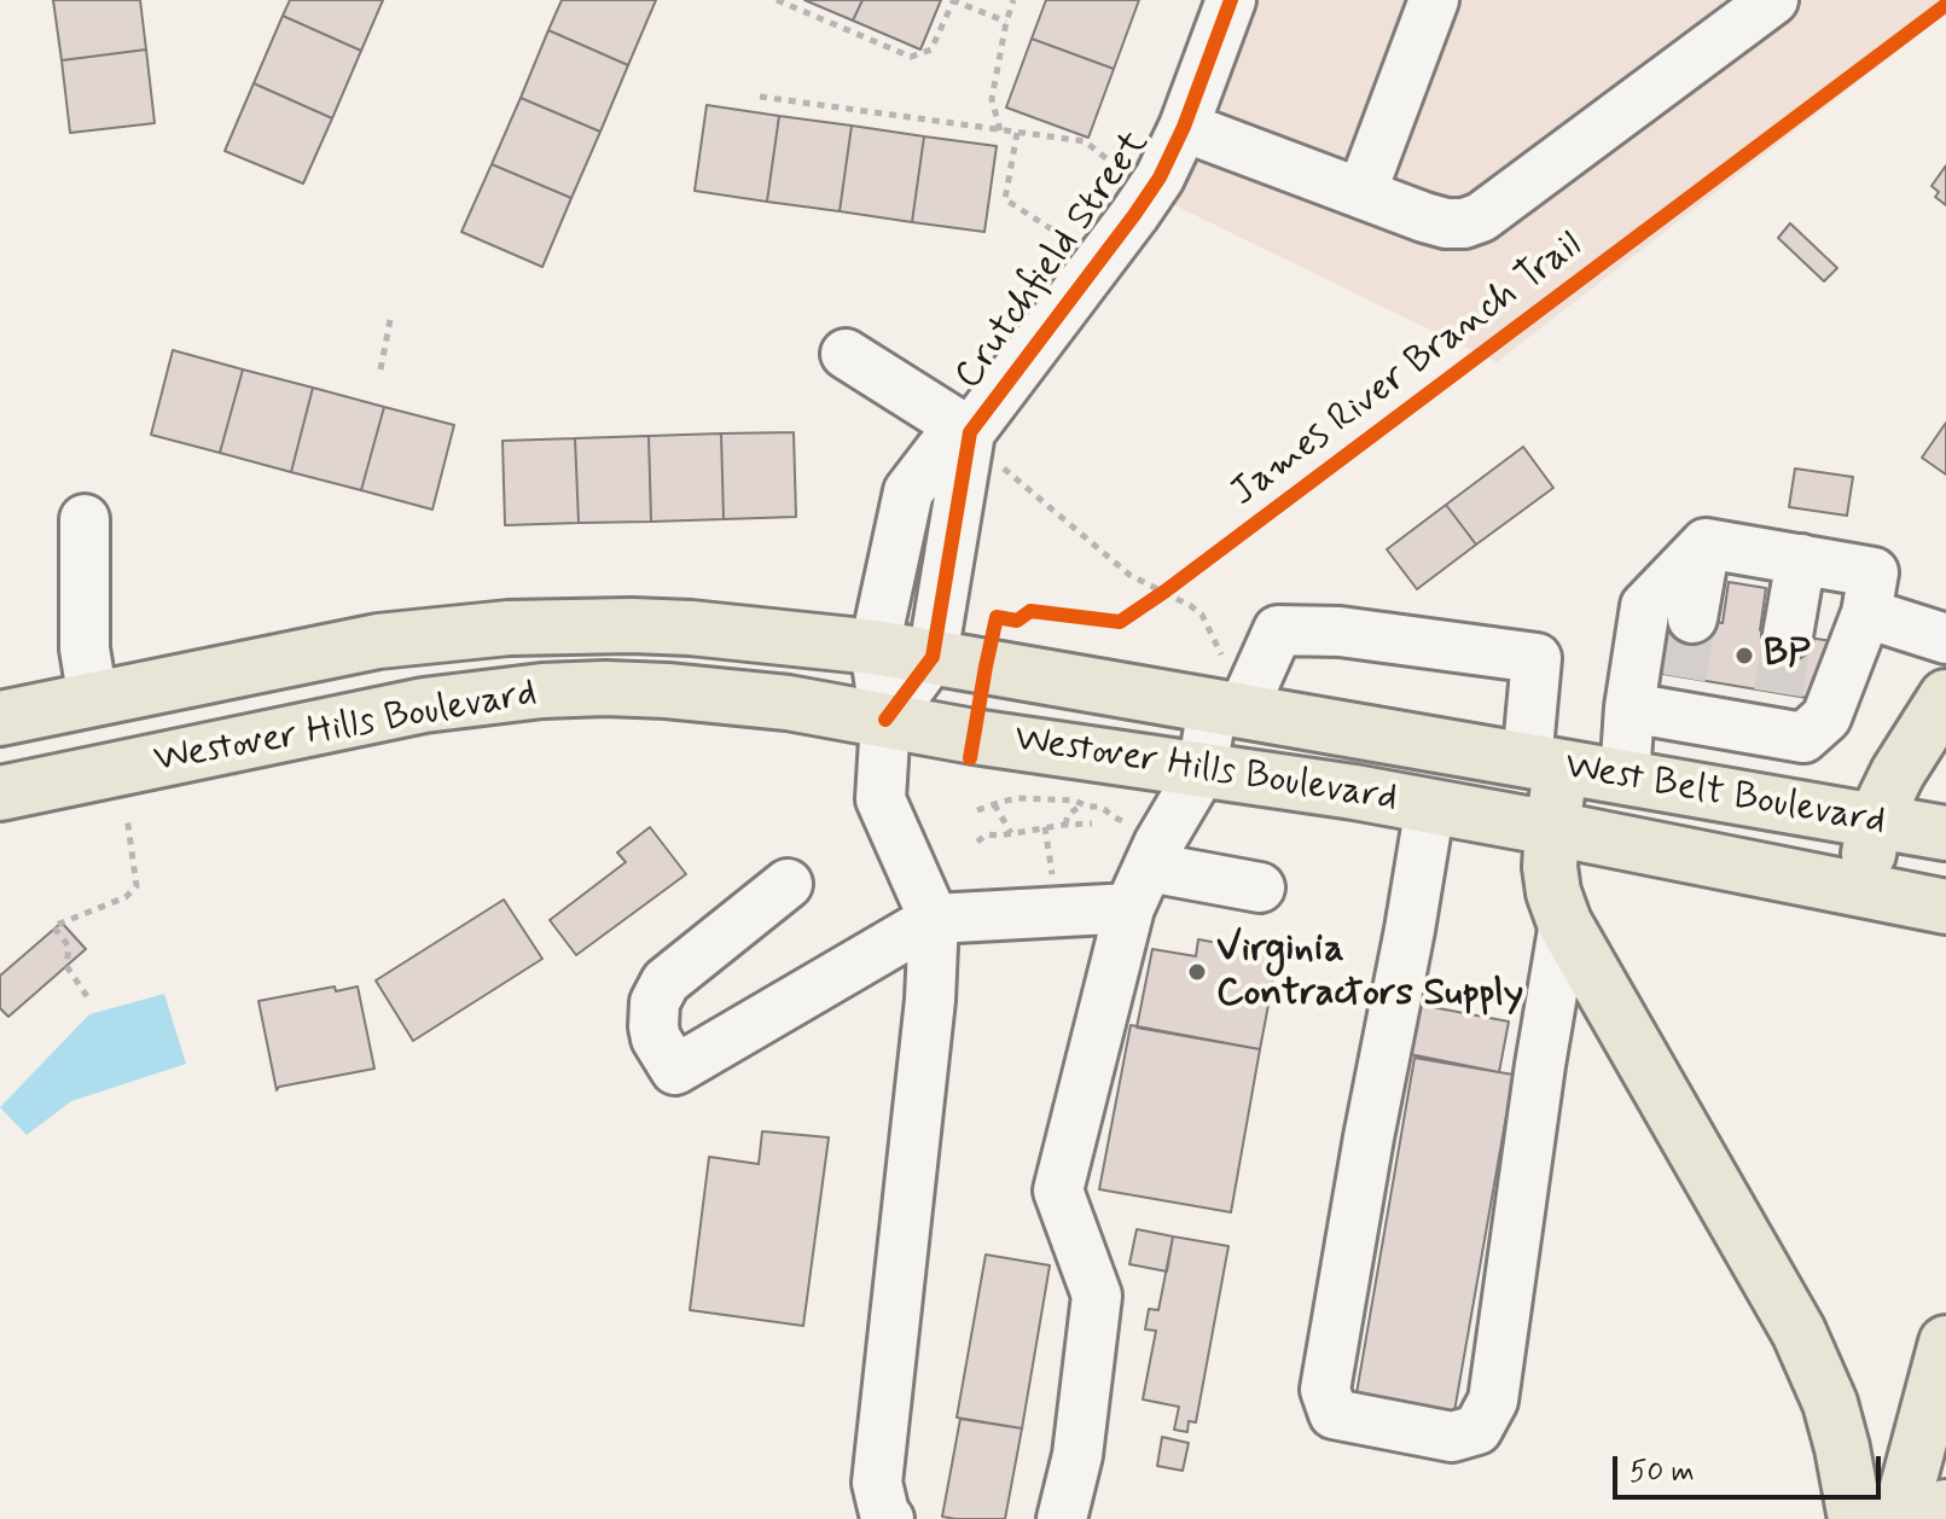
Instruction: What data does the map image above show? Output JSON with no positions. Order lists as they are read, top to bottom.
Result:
{
  "streets": {
    "main road": ["Westover Hills Boulevard", "West Belt Boulevard"],
    "street": ["Crutchfield Street"],
    "cycle path": ["James River Branch Trail"]
  },
  "crossings": [
    ["Crutchfield Street", "Westover Hills Boulevard"],
    ["Westover Hills Boulevard", "West Belt Boulevard"]
  ],
  "places": ["BP", "Virginia Contractors Supply"],
  "scale_bar": "50 m"
}
